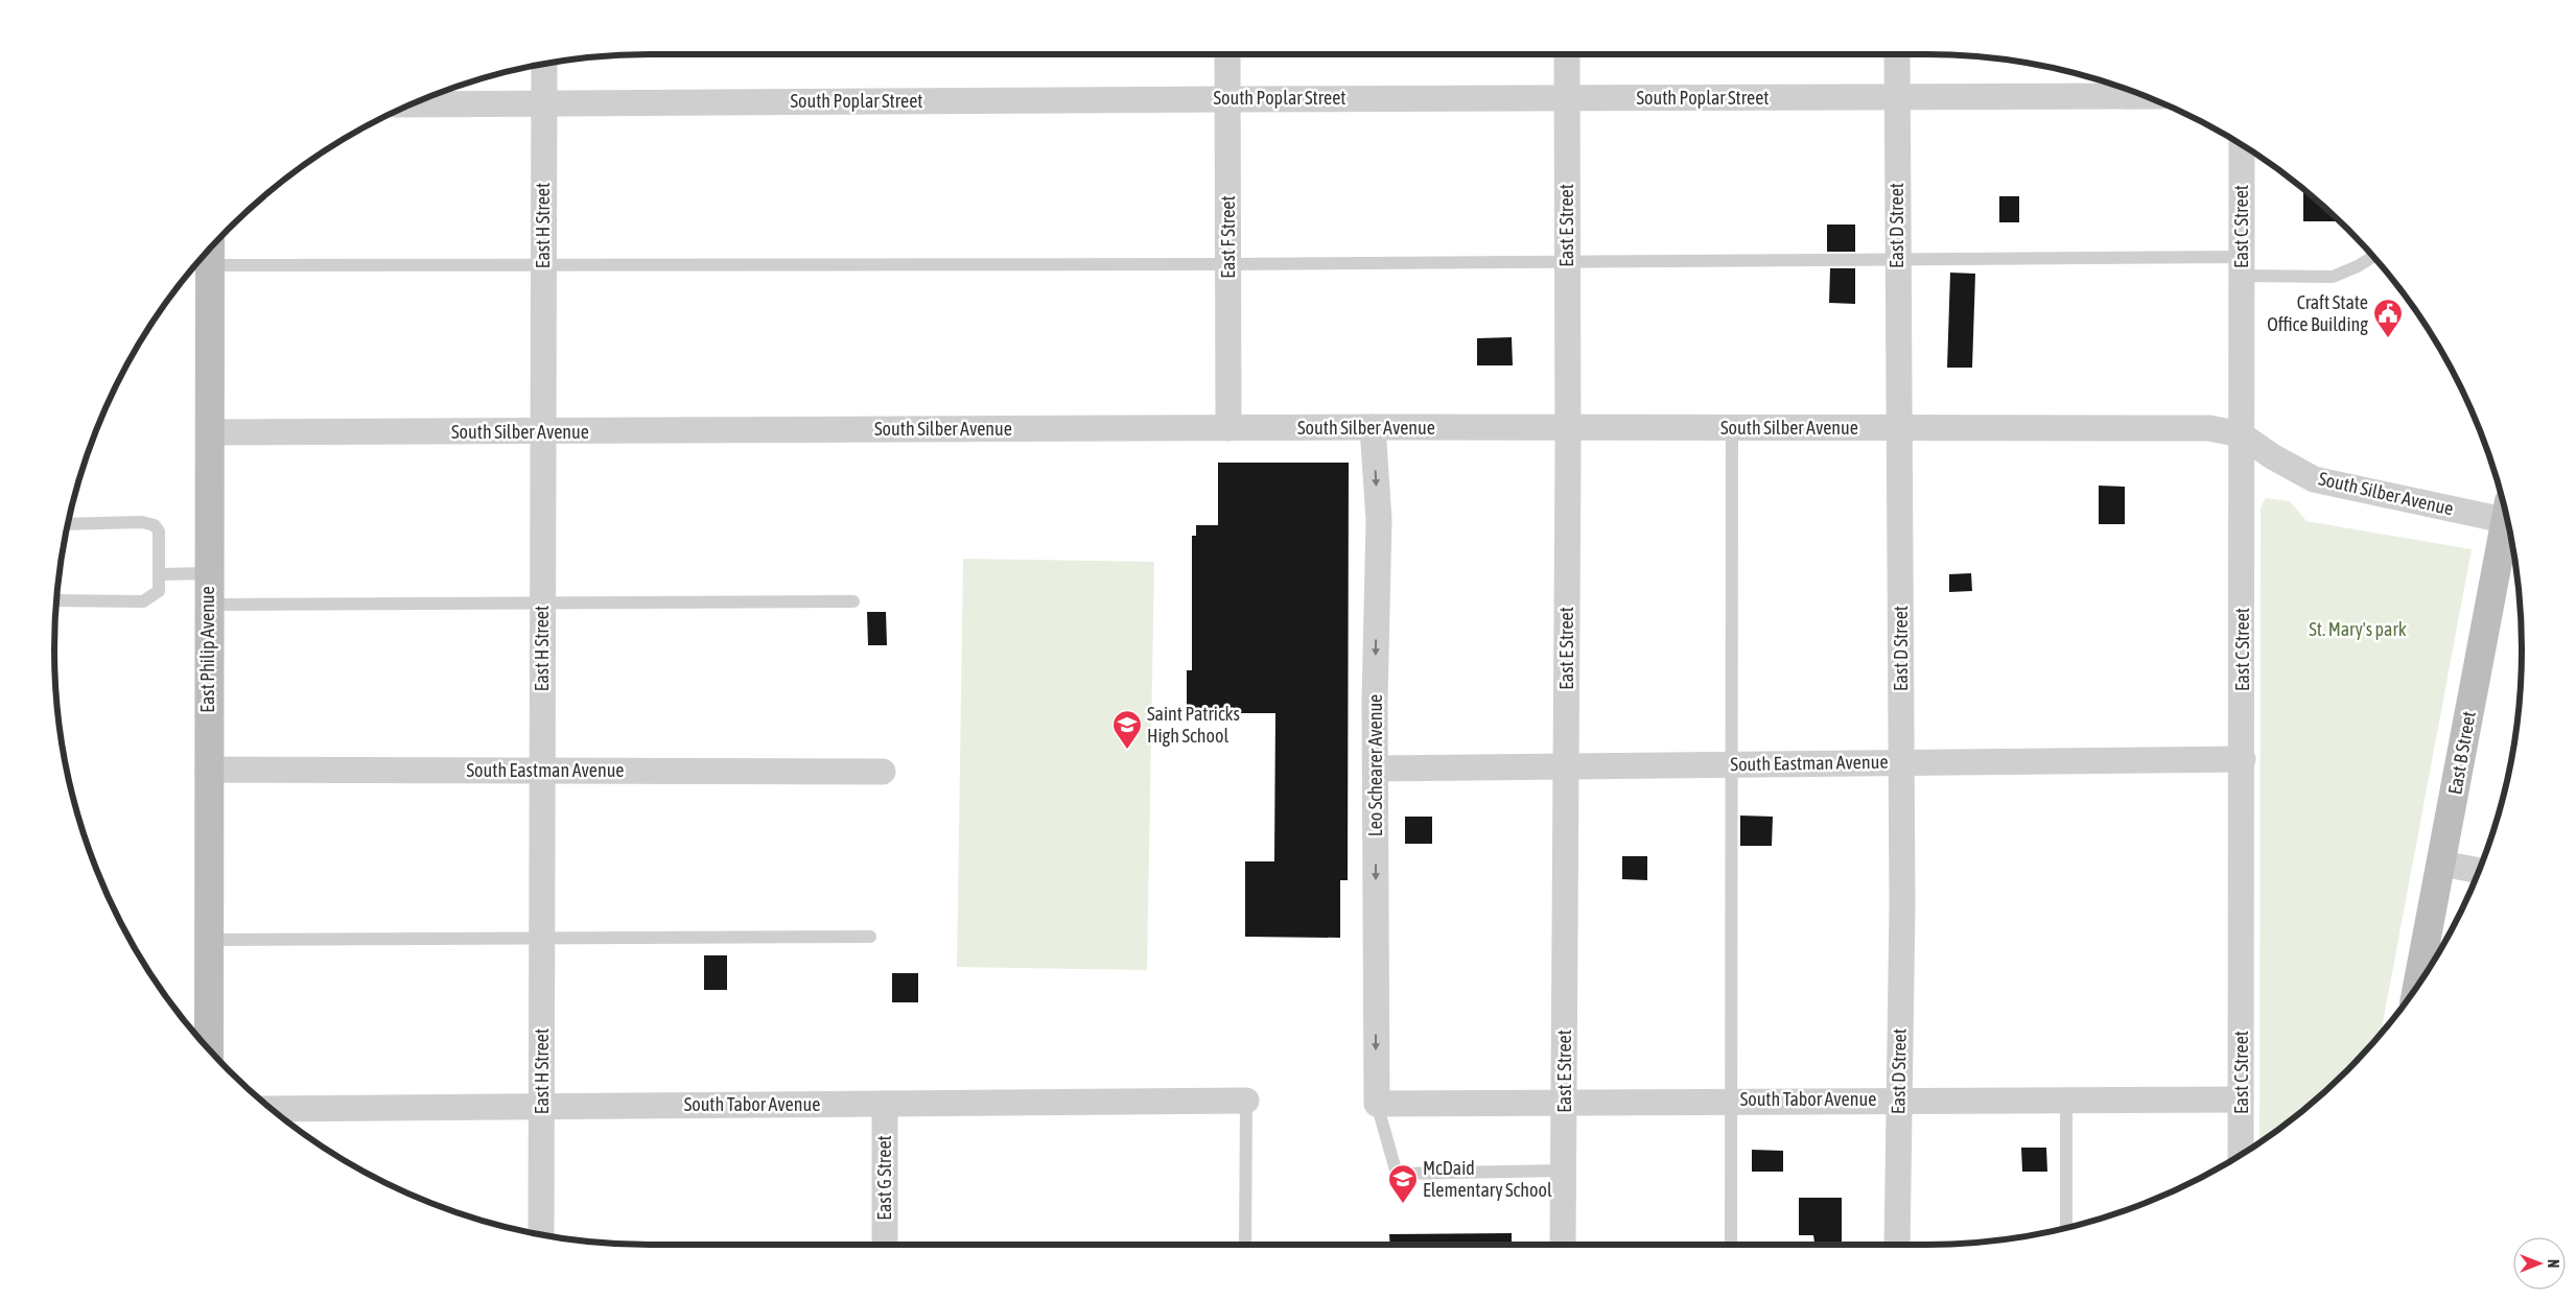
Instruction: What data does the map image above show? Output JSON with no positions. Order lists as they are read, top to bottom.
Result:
{
  "streets": {
    "main road": ["East Philip Avenue", "East B Street"],
    "street": [
      "South Poplar Street",
      "East H Street",
      "East E Street",
      "East D Street",
      "East C Street",
      "East F Street",
      "South Silber Avenue",
      "South Eastman Avenue",
      "Leo Schearer Avenue",
      "South Tabor Avenue",
      "East G Street"
    ]
  },
  "crossings": [
    ["South Poplar Street", "East H Street"],
    ["South Poplar Street", "East E Street"],
    ["South Poplar Street", "East D Street"],
    ["South Poplar Street", "East F Street"],
    ["East H Street", "South Silber Avenue"],
    ["East H Street", "South Eastman Avenue"],
    ["East H Street", "South Tabor Avenue"],
    ["East E Street", "South Silber Avenue"],
    ["East E Street", "South Eastman Avenue"],
    ["East E Street", "South Tabor Avenue"],
    ["East D Street", "South Silber Avenue"],
    ["East D Street", "South Eastman Avenue"],
    ["East D Street", "South Tabor Avenue"],
    ["East C Street", "South Silber Avenue"],
    ["East C Street", "South Eastman Avenue"],
    ["East C Street", "South Tabor Avenue"],
    ["East F Street", "South Silber Avenue"],
    ["South Silber Avenue", "East Philip Avenue"],
    ["South Silber Avenue", "Leo Schearer Avenue"],
    ["East Philip Avenue", "South Eastman Avenue"],
    ["South Eastman Avenue", "Leo Schearer Avenue"],
    ["Leo Schearer Avenue", "South Tabor Avenue"],
    ["South Tabor Avenue", "East G Street"]
  ],
  "one_way": ["Leo Schearer Avenue"],
  "parks": ["St. Mary's park"],
  "places": {
    "public building": ["Craft State Office Building"],
    "school or university": ["Saint Patricks High School", "McDaid Elementary School"]
  },
  "north": "right"
}
